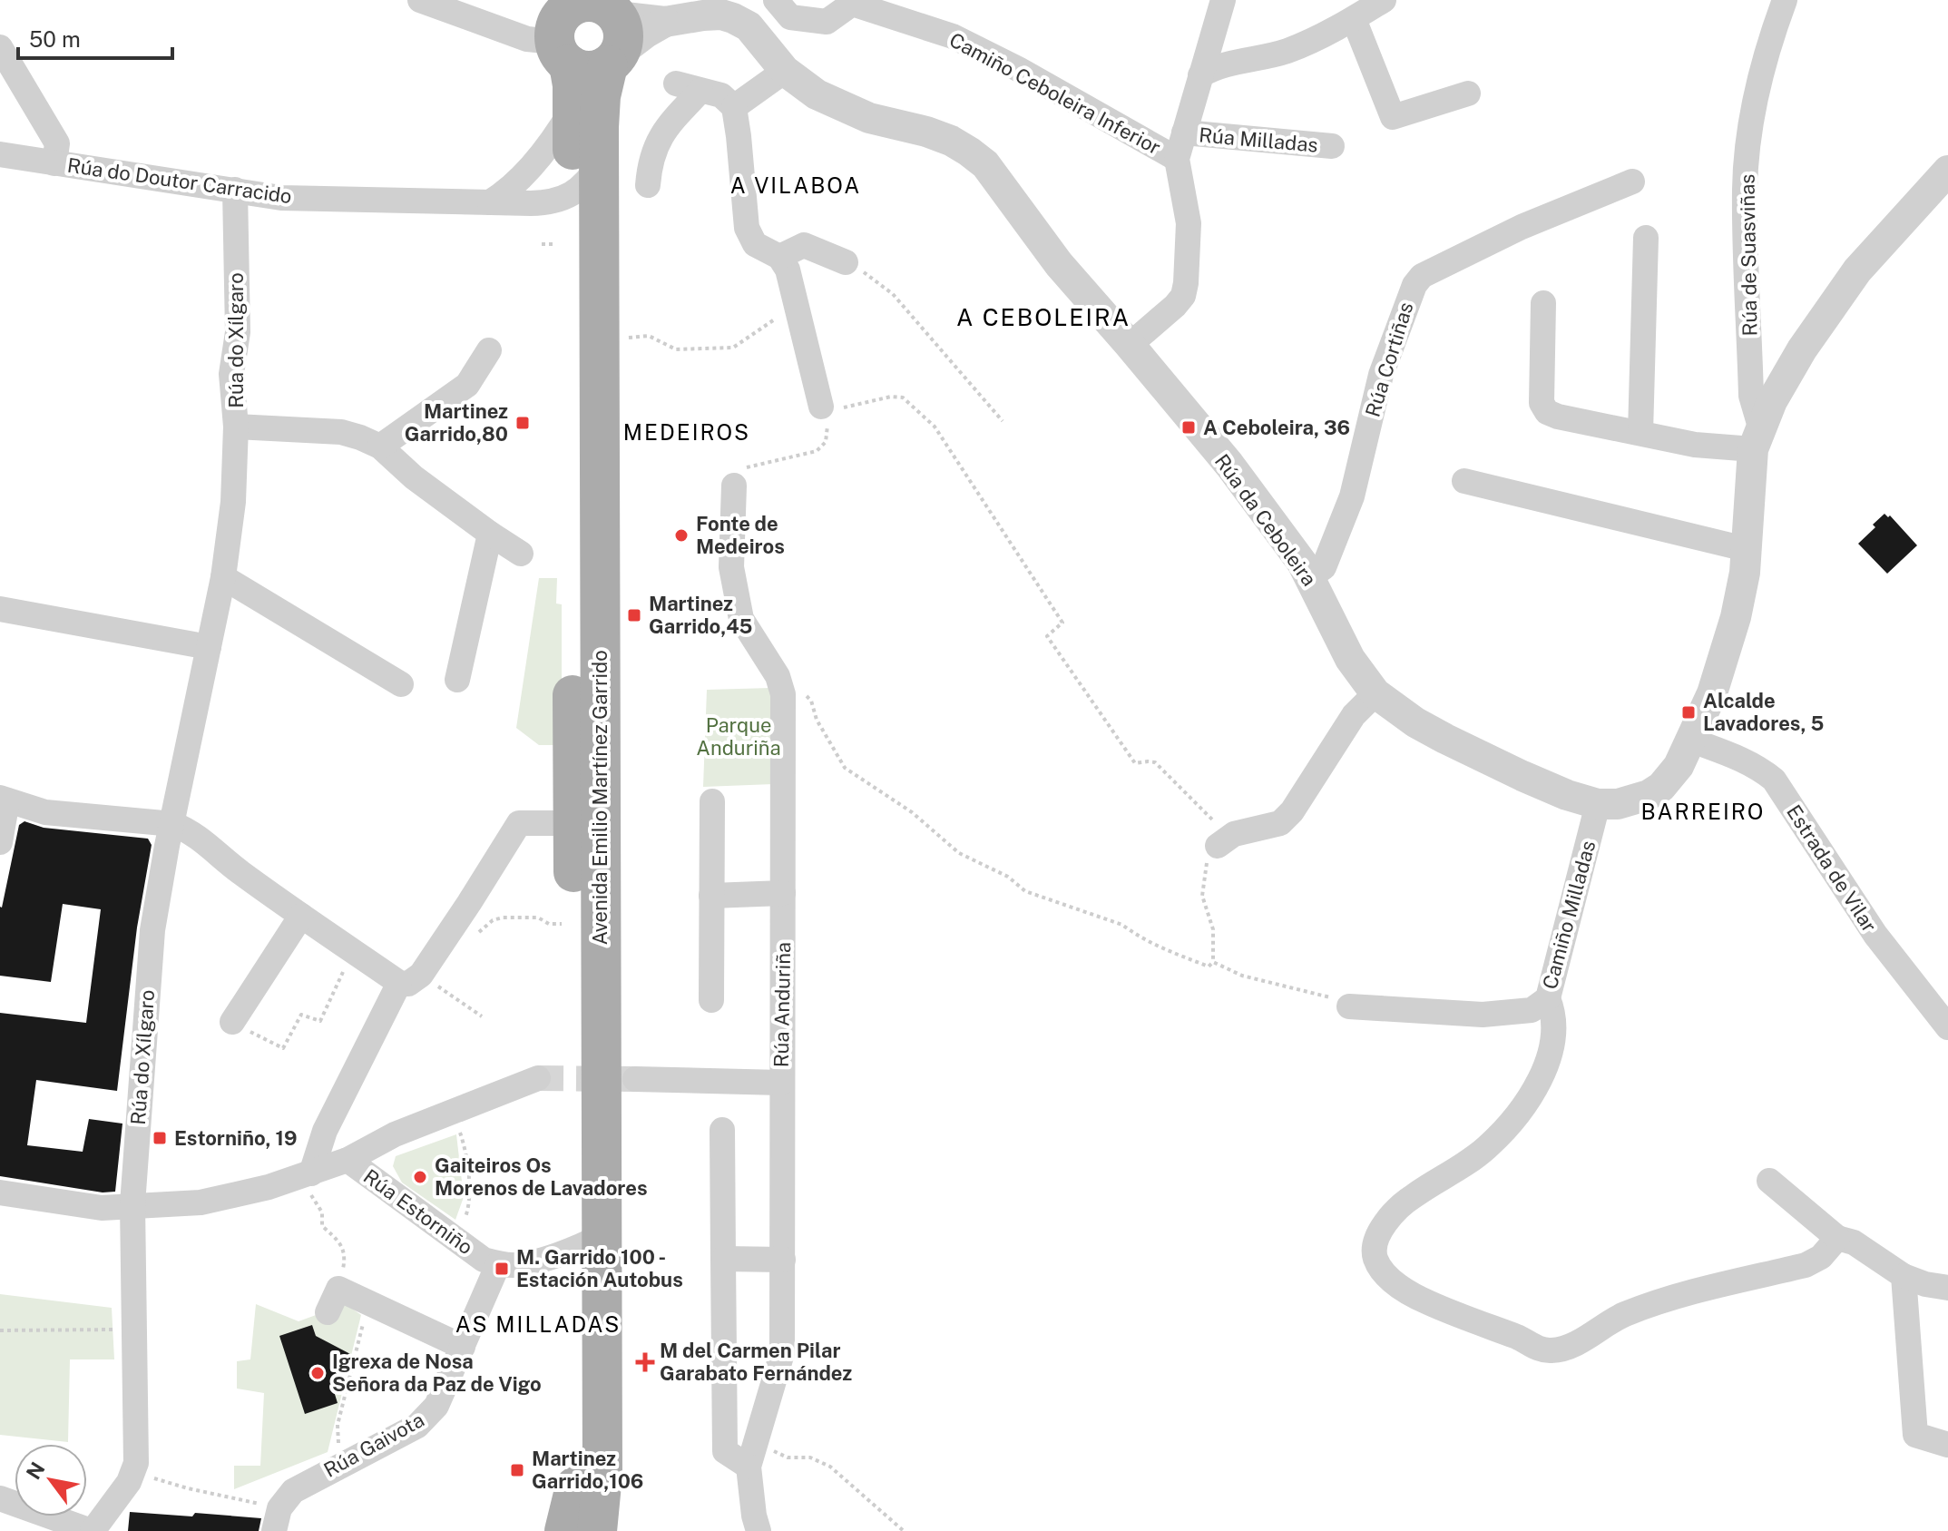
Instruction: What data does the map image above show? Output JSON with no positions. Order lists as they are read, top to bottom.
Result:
{
  "streets": {
    "main road": ["Avenida Emilio Martínez Garrido"],
    "street": [
      "Camiño Ceboleira Inferior",
      "Rúa Milladas",
      "Rúa do Doutor Carracido",
      "Rúa de Suasviñas",
      "Rúa do Xílgaro",
      "Rúa Cortiñas",
      "Rúa da Ceboleira",
      "Estrada de Vilar",
      "Camiño Milladas",
      "Rúa Anduriña",
      "Rúa Estorniño",
      "Rúa Gaivota"
    ]
  },
  "crossings": [
    ["Camiño Ceboleira Inferior", "Rúa Milladas"],
    ["Rúa Milladas", "Rúa da Ceboleira"],
    ["Rúa do Doutor Carracido", "Rúa do Xílgaro"],
    ["Rúa do Doutor Carracido", "Avenida Emilio Martínez Garrido"],
    ["Rúa de Suasviñas", "Rúa da Ceboleira"],
    ["Rúa do Xílgaro", "Rúa Estorniño"],
    ["Rúa Cortiñas", "Rúa da Ceboleira"],
    ["Rúa da Ceboleira", "Estrada de Vilar"],
    ["Rúa da Ceboleira", "Camiño Milladas"],
    ["Rúa Estorniño", "Rúa Gaivota"]
  ],
  "districts": [
    "A VILABOA",
    "A CEBOLEIRA",
    "MEDEIROS",
    "BARREIRO",
    "AS MILLADAS"
  ],
  "parks": ["Parque Anduriña"],
  "places": {
    "transit": [
      "Martinez Garrido,80",
      "A Ceboleira, 36",
      "Martinez Garrido,45",
      "Alcalde Lavadores, 5",
      "Estorniño, 19",
      "M. Garrido 100 - Estación Autobus",
      "Martinez Garrido,106"
    ],
    "other": ["Fonte de Medeiros", "Gaiteiros Os Morenos de Lavadores", "Igrexa de Nosa Señora da Paz de Vigo"],
    "health": ["M del Carmen Pilar Garabato Fernández"]
  },
  "scale_bar": "50 m",
  "north": "top left"
}
